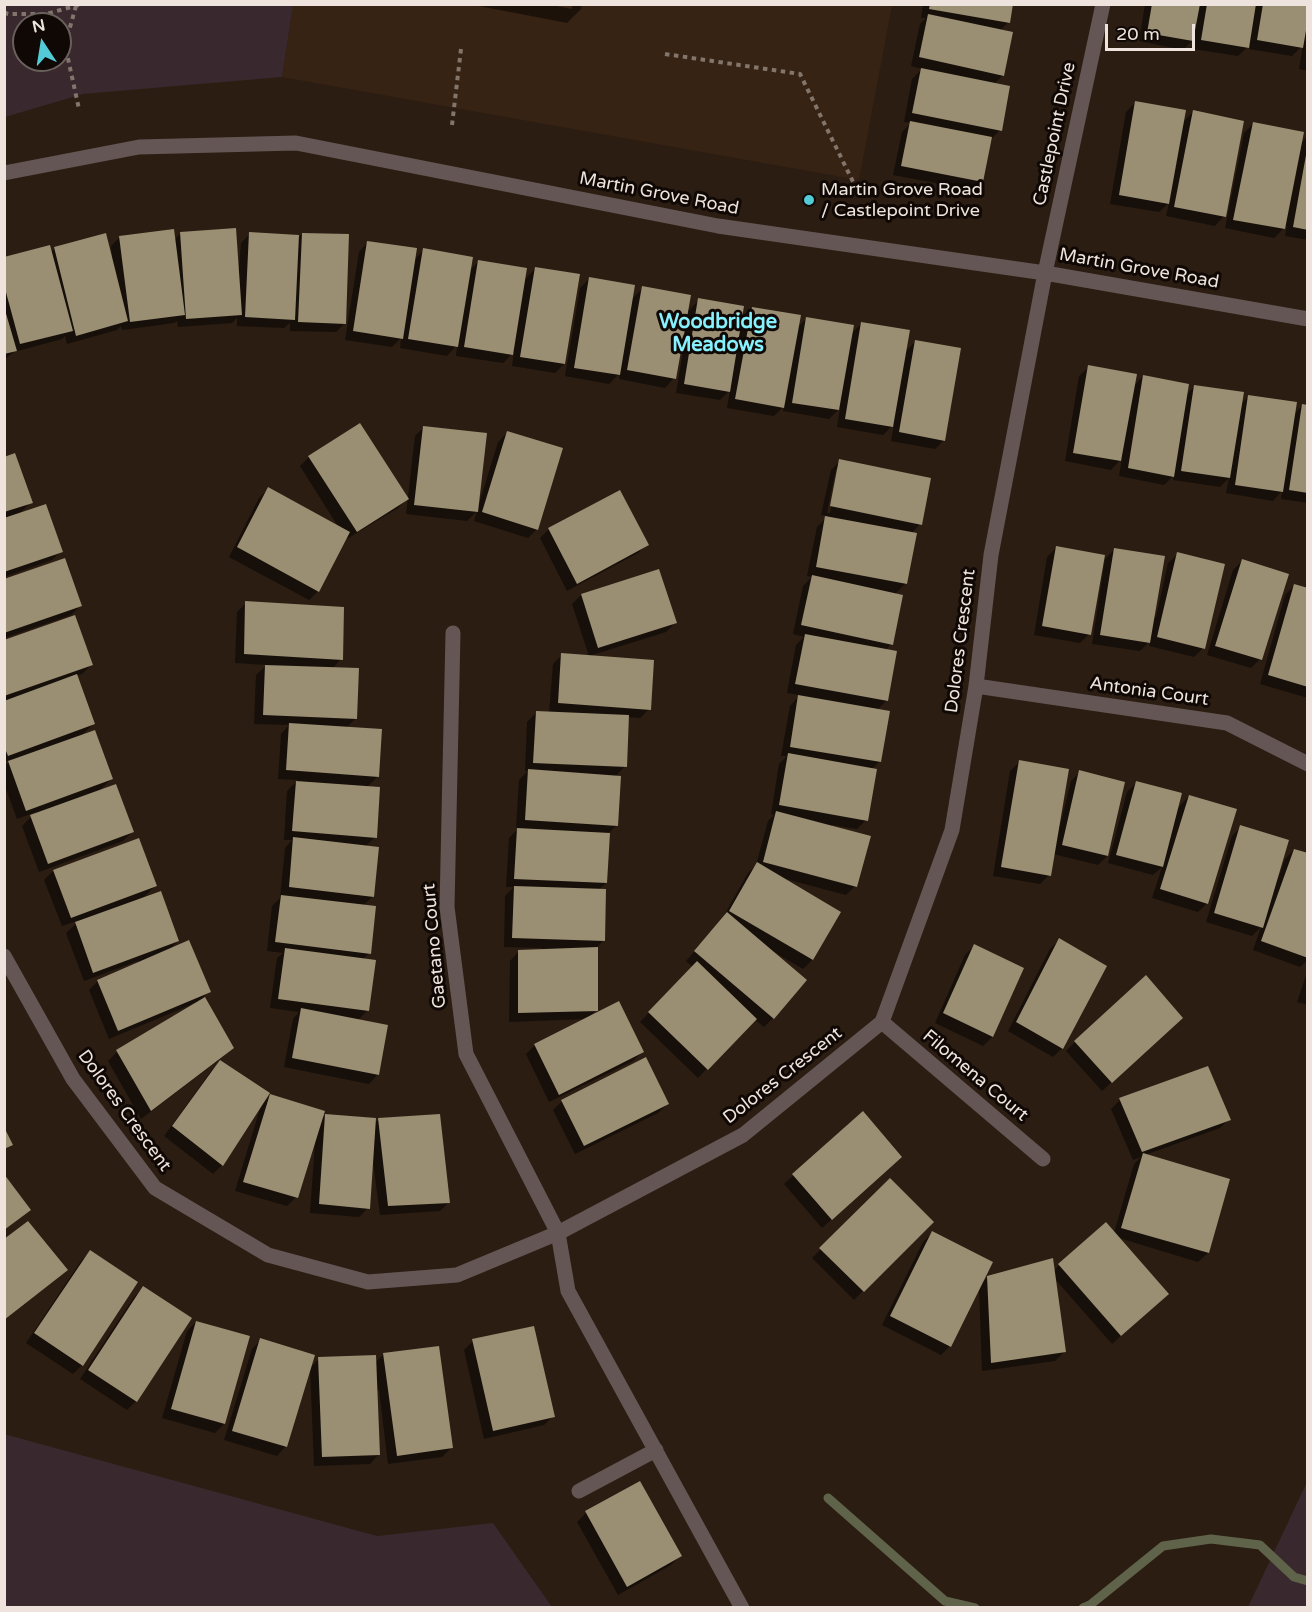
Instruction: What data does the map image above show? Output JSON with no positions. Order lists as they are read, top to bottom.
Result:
{
  "streets": {
    "street": [
      "Castlepoint Drive",
      "Martin Grove Road",
      "Dolores Crescent",
      "Antonia Court",
      "Gaetano Court",
      "Filomena Court"
    ]
  },
  "crossings": [
    ["Castlepoint Drive", "Martin Grove Road"],
    ["Castlepoint Drive", "Dolores Crescent"],
    ["Martin Grove Road", "Dolores Crescent"],
    ["Dolores Crescent", "Antonia Court"],
    ["Dolores Crescent", "Gaetano Court"],
    ["Dolores Crescent", "Filomena Court"]
  ],
  "districts": ["Woodbridge Meadows"],
  "places": ["Martin Grove Road / Castlepoint Drive"],
  "scale_bar": "20 m",
  "north": "top"
}
